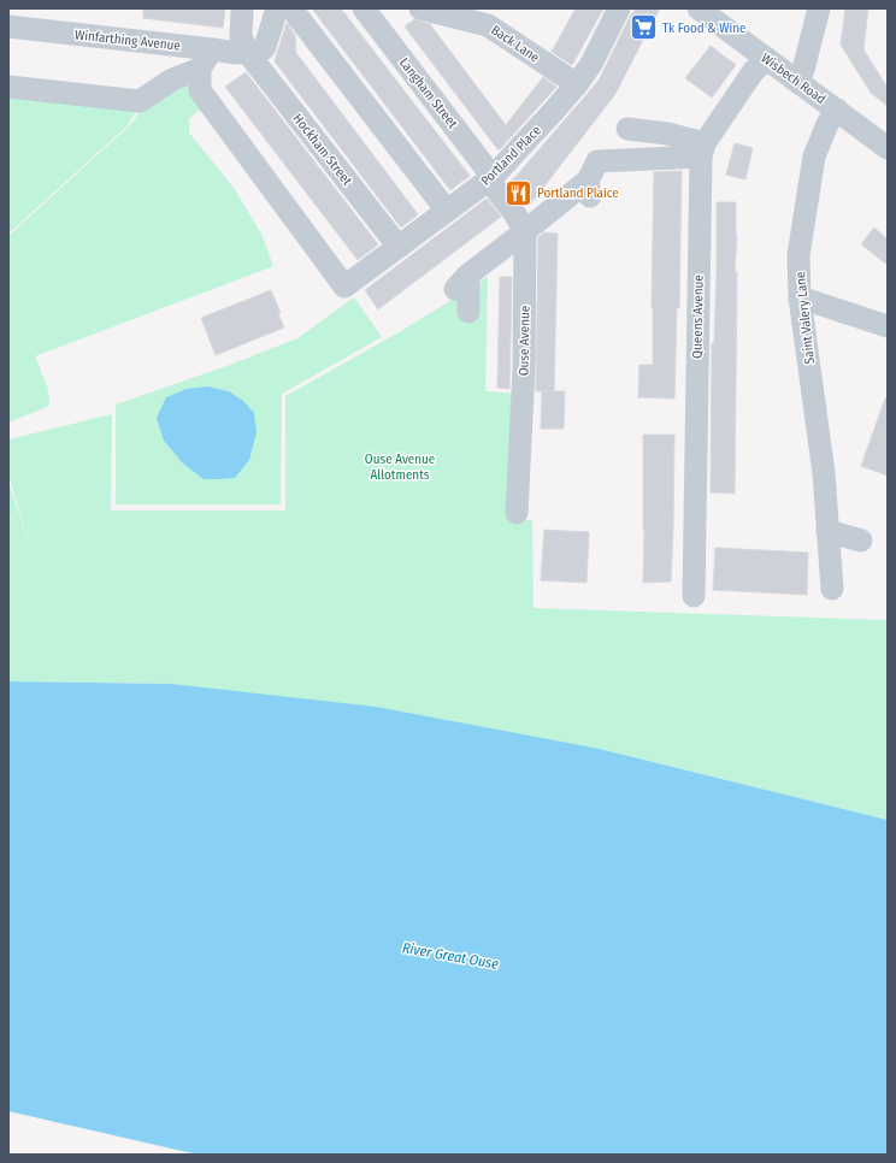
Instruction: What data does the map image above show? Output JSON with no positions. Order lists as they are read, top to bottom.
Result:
{
  "streets": {
    "street": [
      "Winfarthing Avenue",
      "Back Lane",
      "Wisbech Road",
      "Langham Street",
      "Hockham Street",
      "Portland Place",
      "Queens Avenue",
      "Saint Valery Lane",
      "Ouse Avenue"
    ]
  },
  "crossings": [
    ["Winfarthing Avenue", "Hockham Street"],
    ["Winfarthing Avenue", "Portland Place"],
    ["Back Lane", "Portland Place"],
    ["Wisbech Road", "Saint Valery Lane"],
    ["Langham Street", "Portland Place"],
    ["Hockham Street", "Portland Place"]
  ],
  "water": ["River Great Ouse"],
  "parks": ["Ouse Avenue Allotments"],
  "places": {
    "supermarket": ["Tk Food & Wine"],
    "restaurant": ["Portland Plaice"]
  }
}
